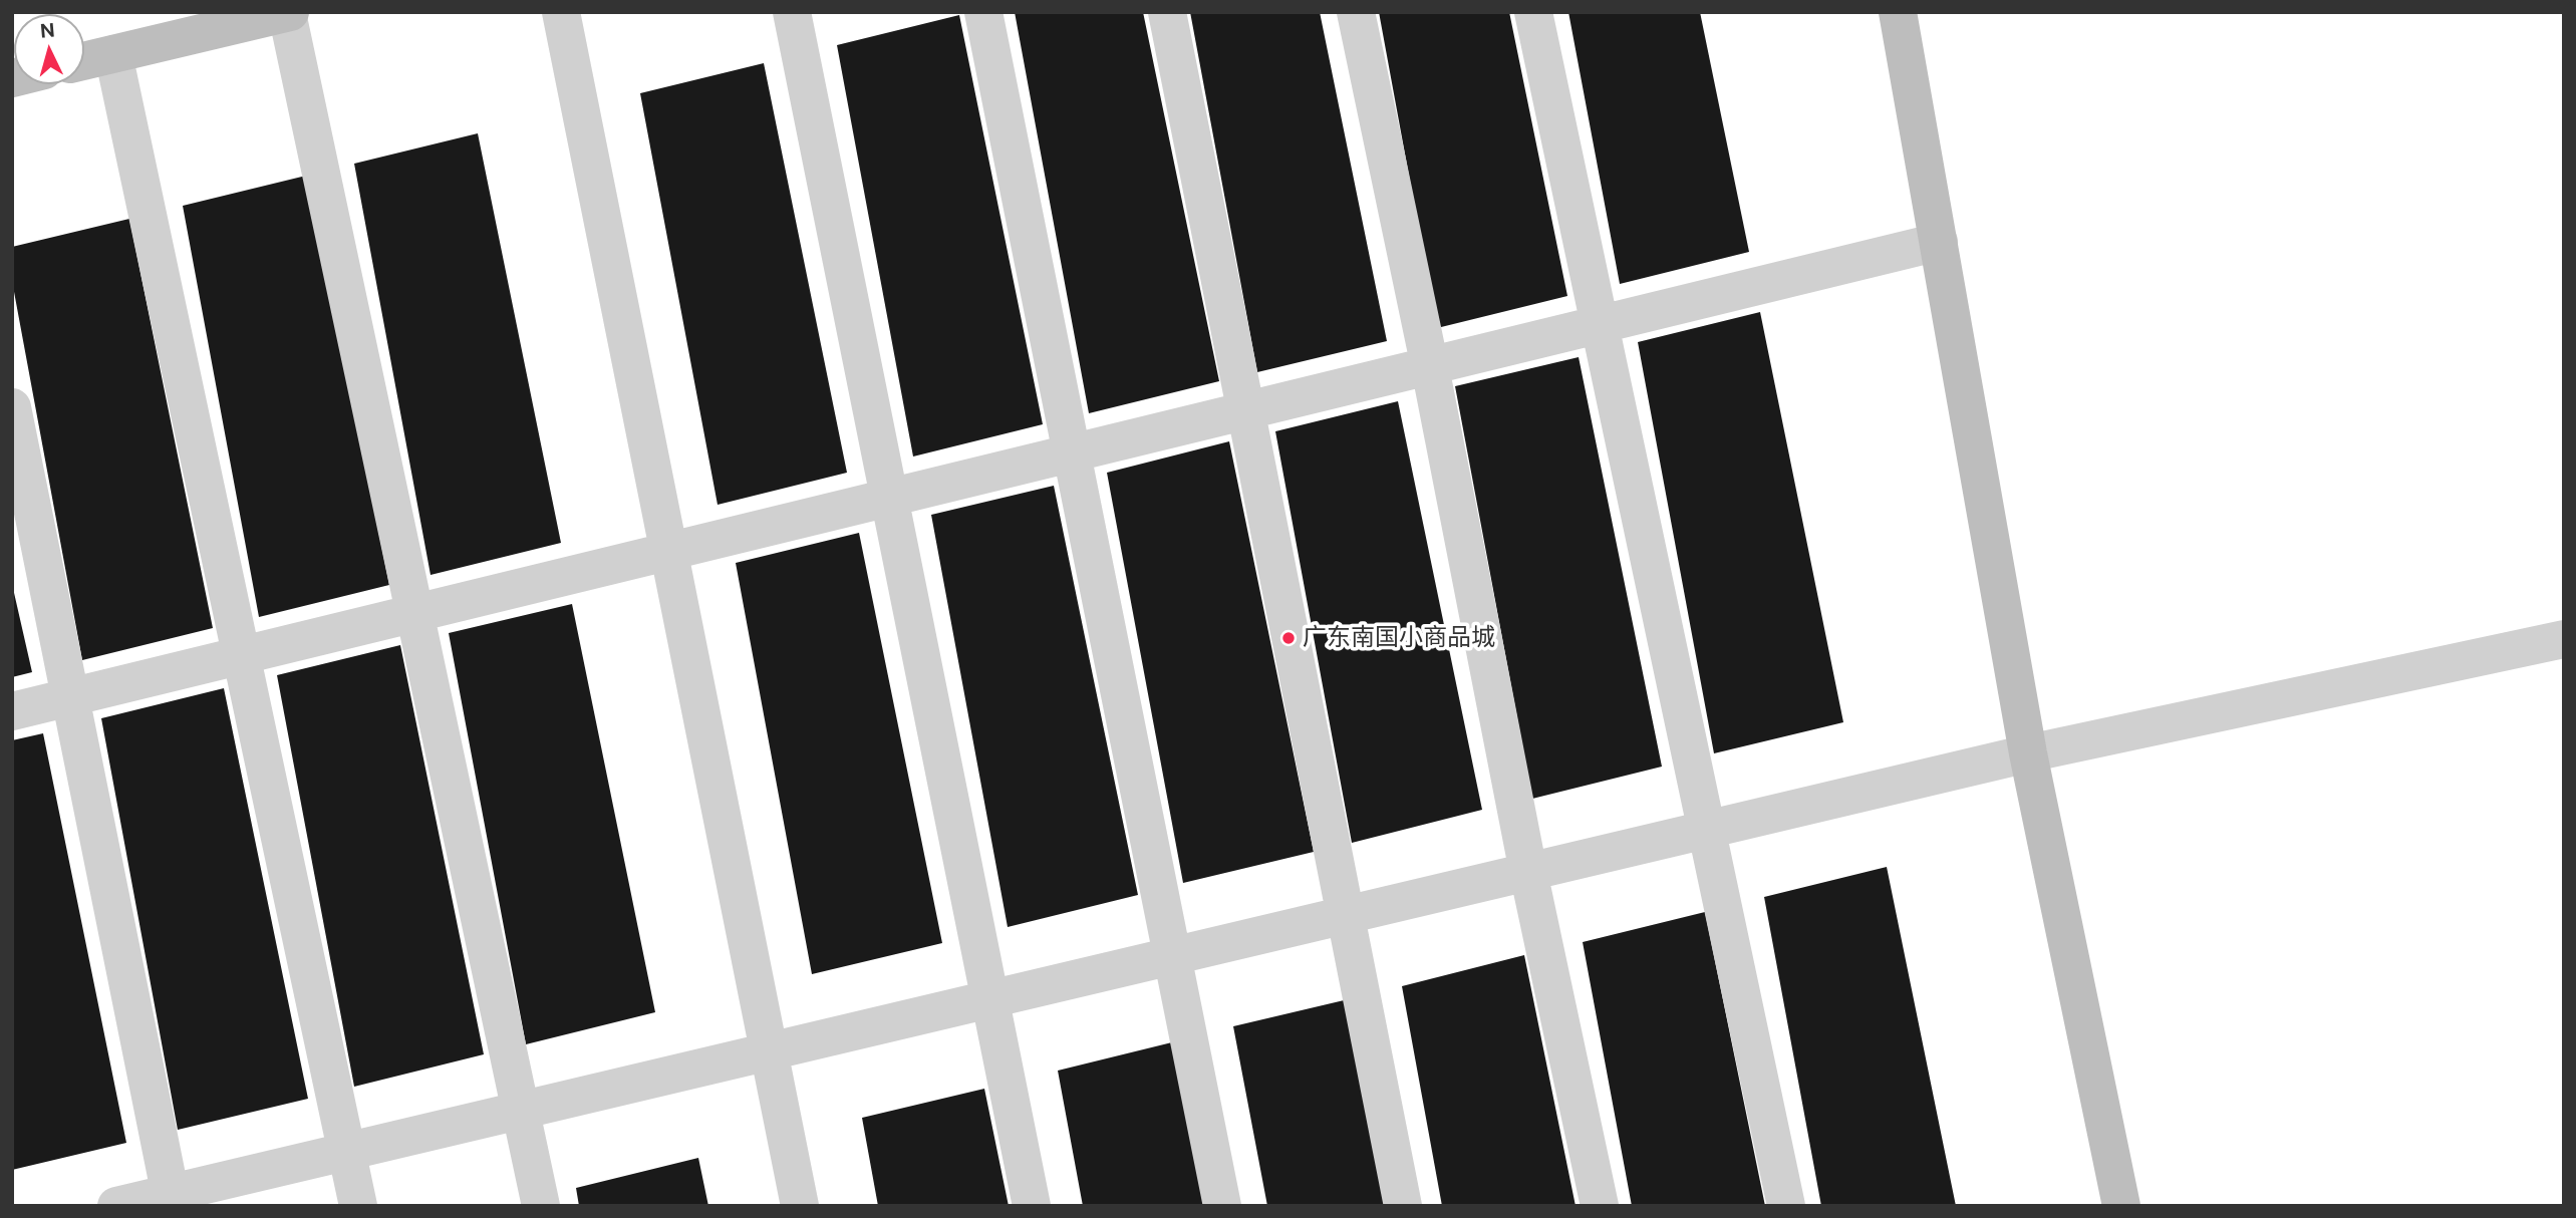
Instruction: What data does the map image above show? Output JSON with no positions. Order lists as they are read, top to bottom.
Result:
{
  "places": ["广东南国小商品城"],
  "north": "top"
}
